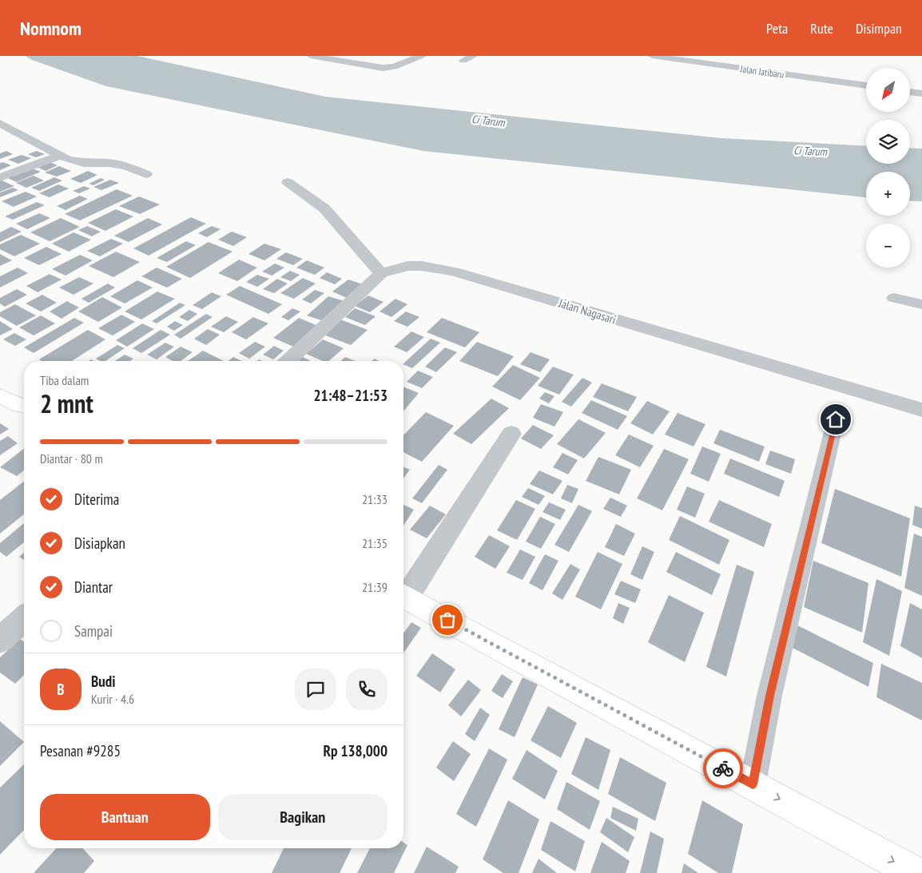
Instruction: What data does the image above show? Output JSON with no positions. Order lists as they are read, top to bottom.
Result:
{
  "streets": {
    "street": ["Jalan Jatibaru", "Jalan Nagasari"]
  },
  "water": ["Ci Tarum"],
  "north": "bottom left",
  "page": {
    "header": "Nomnom",
    "nav": ["Peta", "Rute", "Disimpan"],
    "map_buttons": ["+", "−"],
    "heading": ["2 mnt", "Tiba dalam", "21:48–21:53"],
    "panel": [
      "Budi",
      "Kurir · 4.6",
      "Pesanan #9285",
      "Rp 138,000"
    ],
    "bar": "Diantar · 80 m",
    "list": [
      ["Diterima", "21:33"],
      ["Disiapkan", "21:35"],
      ["Diantar", "21:39"],
      "Sampai"
    ],
    "round": "B",
    "buttons": ["Bantuan", "Bagikan"]
  }
}
